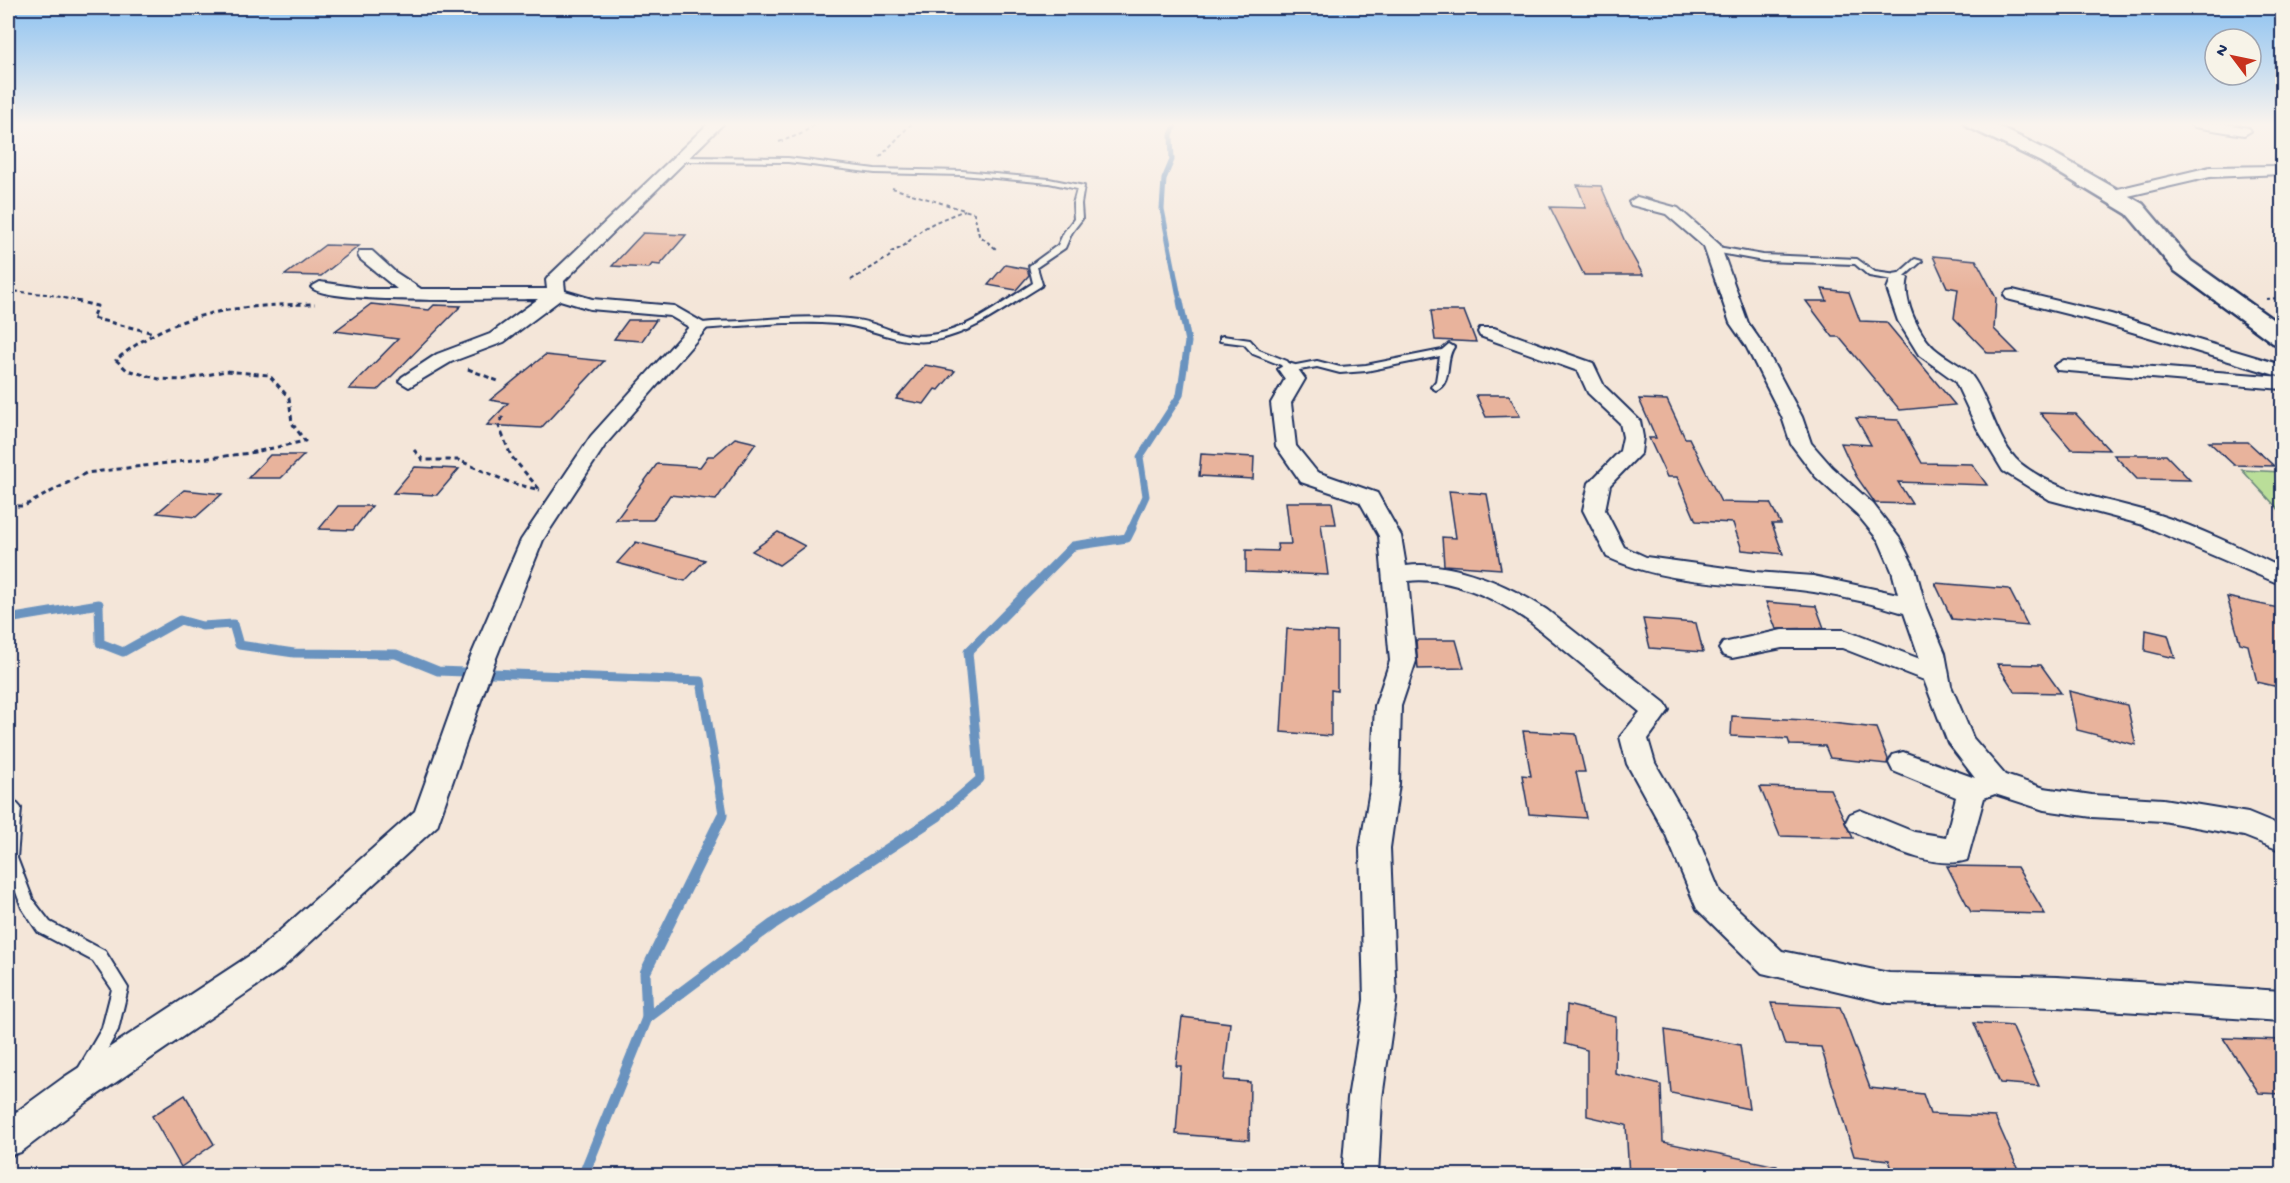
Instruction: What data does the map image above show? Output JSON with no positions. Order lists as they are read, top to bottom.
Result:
{
  "north": "top left"
}
